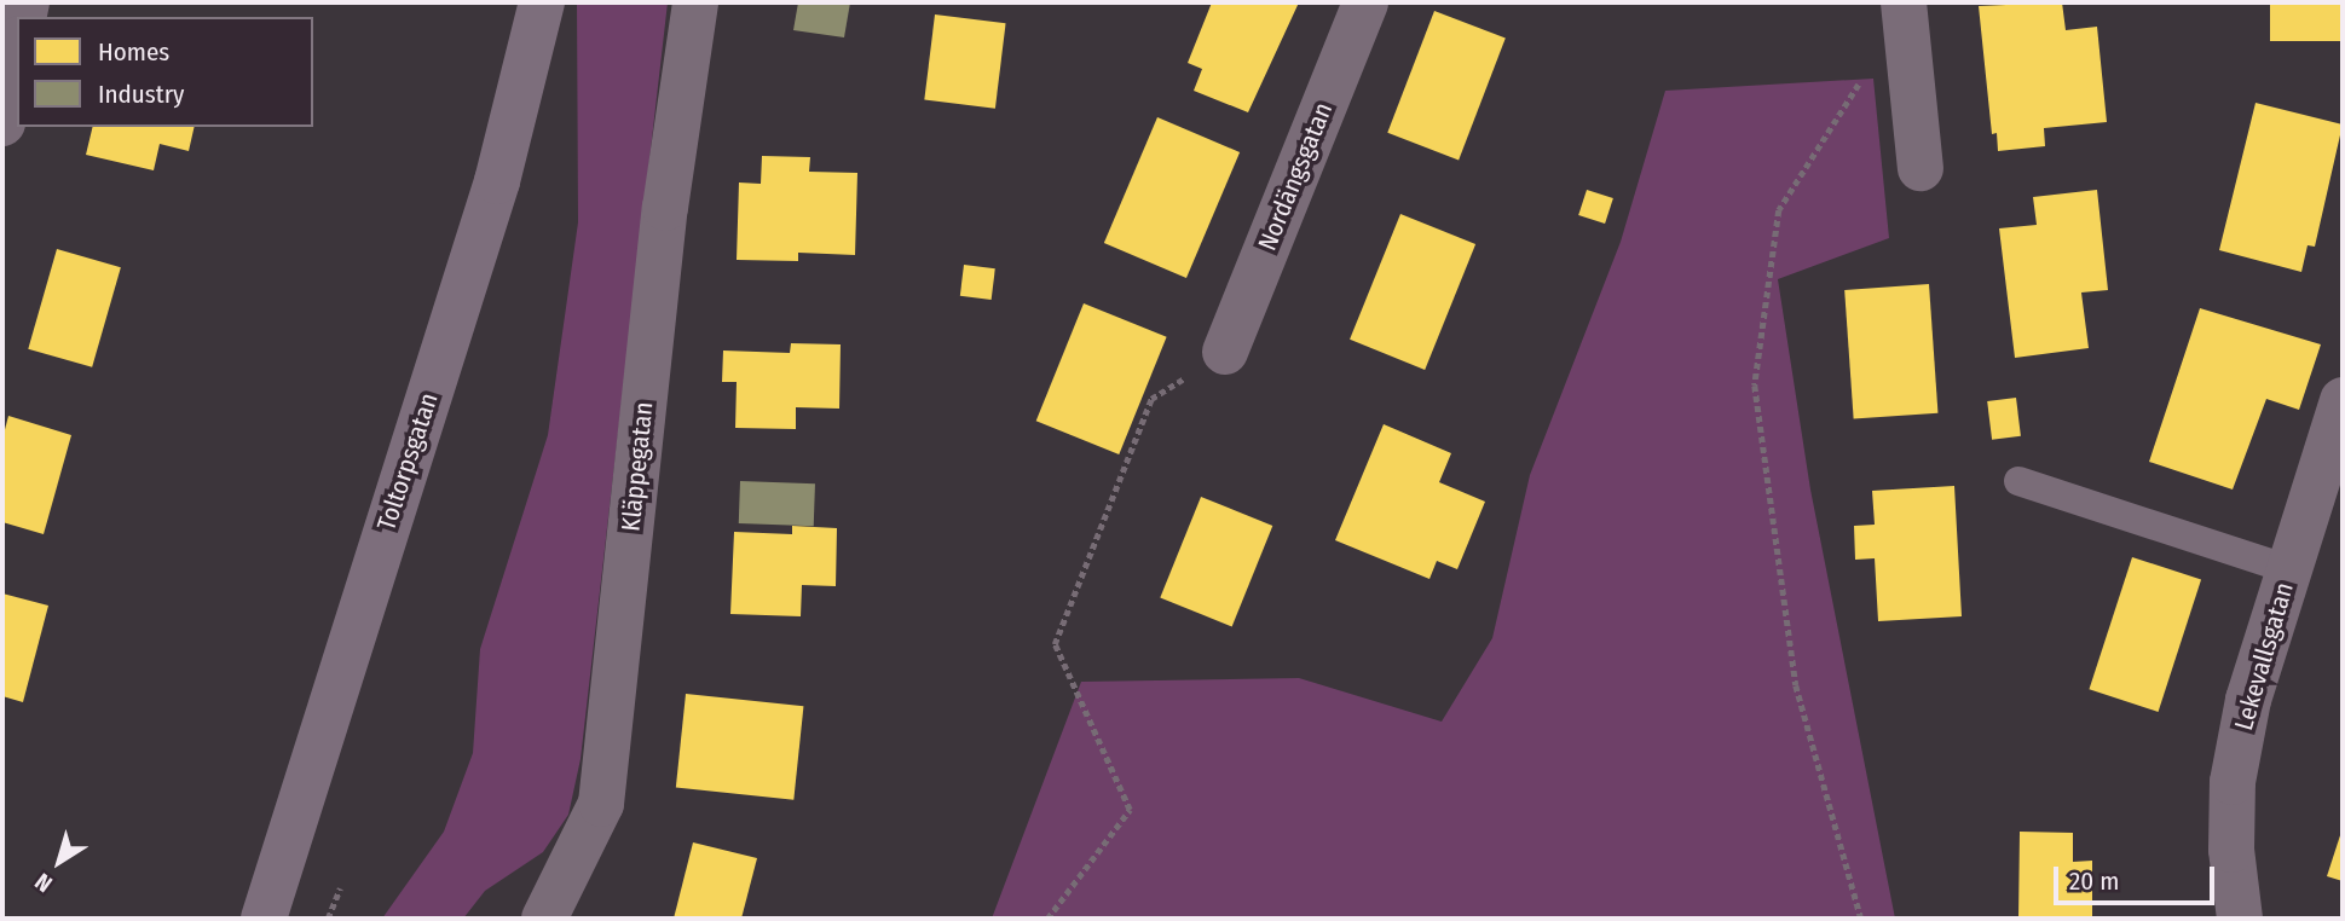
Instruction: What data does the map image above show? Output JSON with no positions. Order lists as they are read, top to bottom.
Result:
{
  "streets": {
    "street": [
      "Nordängsgatan",
      "Toltorpsgatan",
      "Kläppegatan",
      "Lekevallsgatan"
    ]
  },
  "legend": ["Homes", "Industry"],
  "scale_bar": "20 m",
  "north": "bottom left"
}
